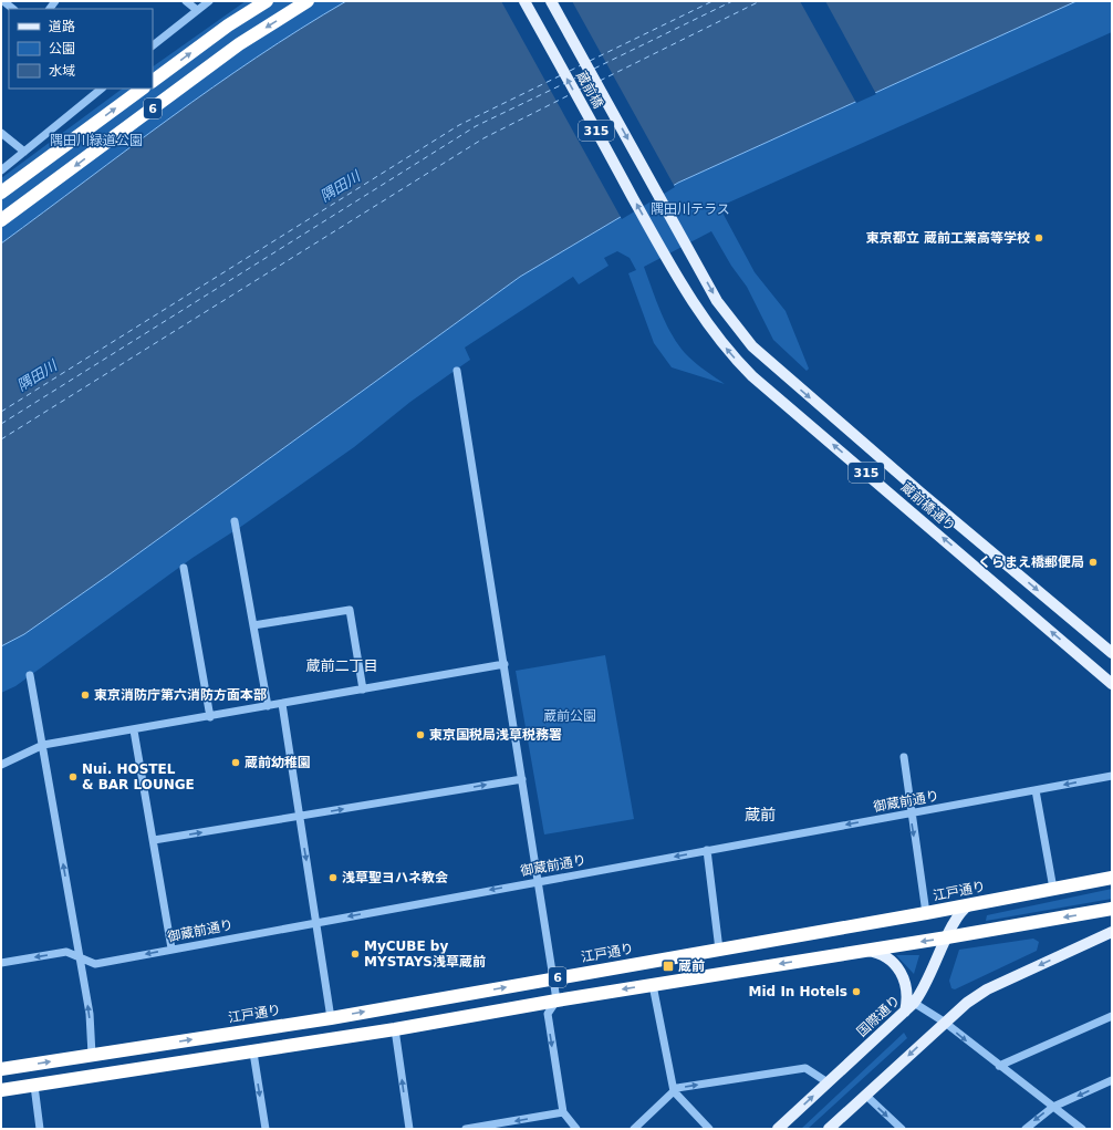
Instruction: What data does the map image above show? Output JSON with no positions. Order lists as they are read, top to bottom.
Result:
{
  "streets": {
    "highway": ["6", "江戸通り"],
    "main road": [
      "蔵前橋",
      "315",
      "蔵前橋通り",
      "国際通り"
    ],
    "street": ["御蔵前通り"]
  },
  "crossings": [
    ["蔵前橋", "蔵前橋通り"],
    ["6", "国際通り"],
    ["江戸通り", "国際通り"]
  ],
  "one_way": ["御蔵前通り"],
  "districts": ["蔵前二丁目", "蔵前"],
  "water": ["隅田川"],
  "parks": ["隅田川緑道公園", "隅田川テラス", "蔵前公園"],
  "places": {
    "other": [
      "東京都立 蔵前工業高等学校",
      "くらまえ橋郵便局",
      "東京消防庁第六消防方面本部",
      "東京国税局浅草税務署",
      "蔵前幼稚園",
      "Nui. HOSTEL & BAR LOUNGE",
      "浅草聖ヨハネ教会",
      "MyCUBE by MYSTAYS浅草蔵前",
      "Mid In Hotels"
    ],
    "transit": ["蔵前"]
  },
  "legend": ["道路", "公園", "水域"]
}
